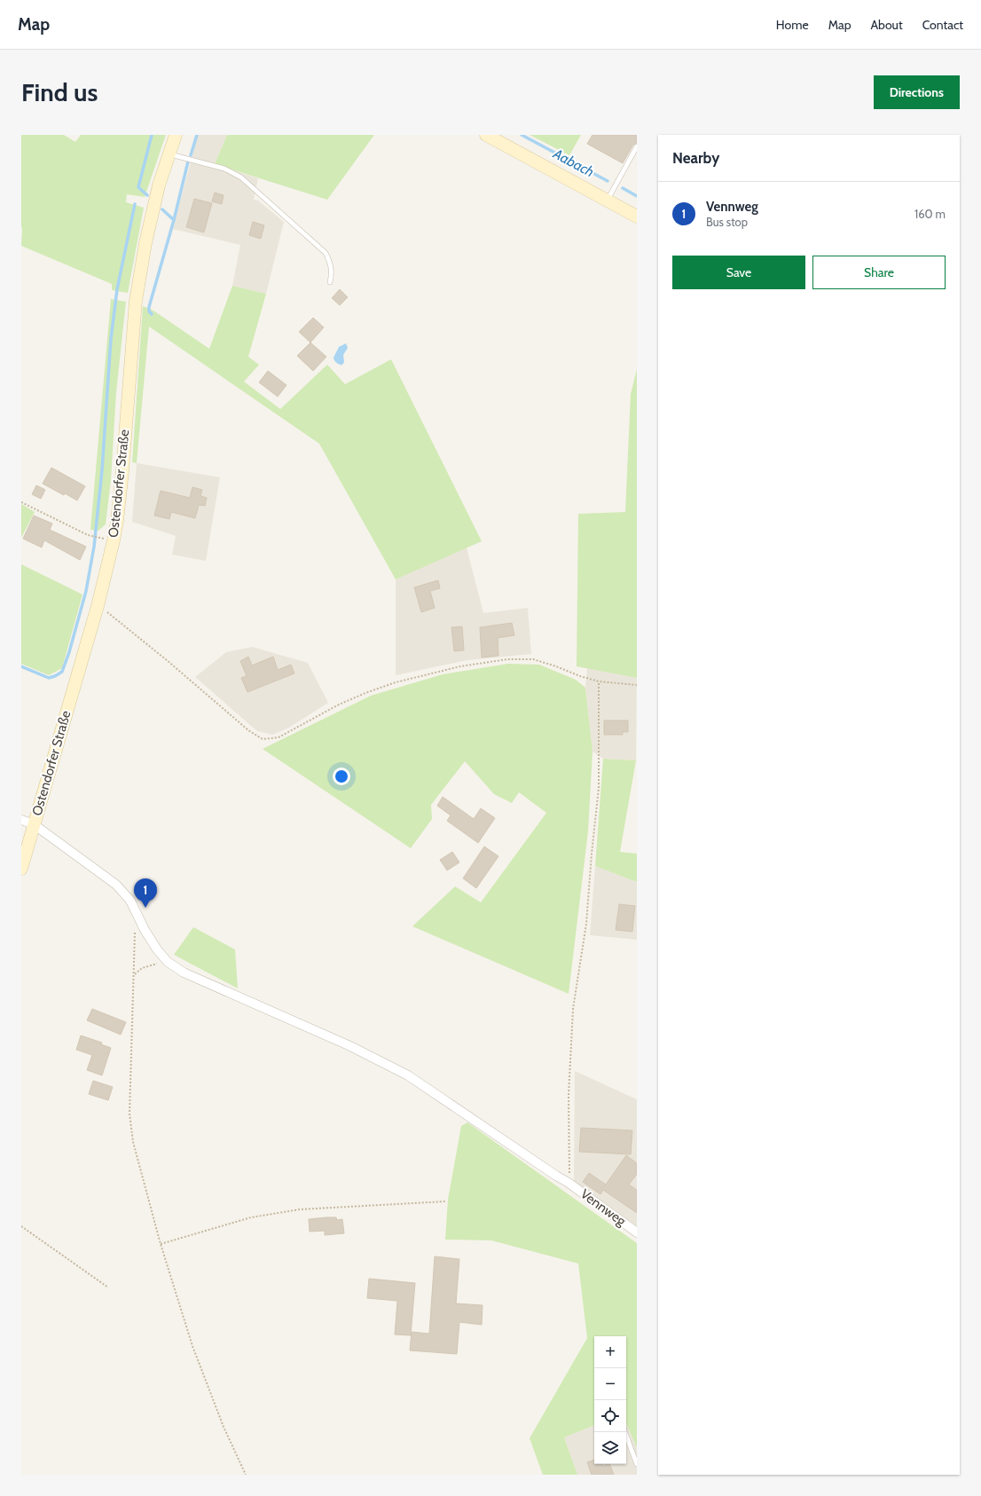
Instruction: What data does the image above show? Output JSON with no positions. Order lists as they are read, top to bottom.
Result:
{
  "streets": {
    "main road": ["Ostendorfer Straße"],
    "street": ["Vennweg"]
  },
  "crossings": [
    ["Ostendorfer Straße", "Vennweg"]
  ],
  "water": ["Aabach"],
  "page": {
    "header": "Map",
    "nav": [
      "Home",
      "Map",
      "About",
      "Contact"
    ],
    "buttons": [
      "Directions",
      ["Save", "Share"]
    ],
    "title": "Find us",
    "heading": "Nearby",
    "list": [
      {
        "mark": "1",
        "name": "Vennweg",
        "note": "Bus stop",
        "value": "160 m"
      }
    ],
    "pins": "1",
    "map_buttons": ["+", "−"]
  }
}
